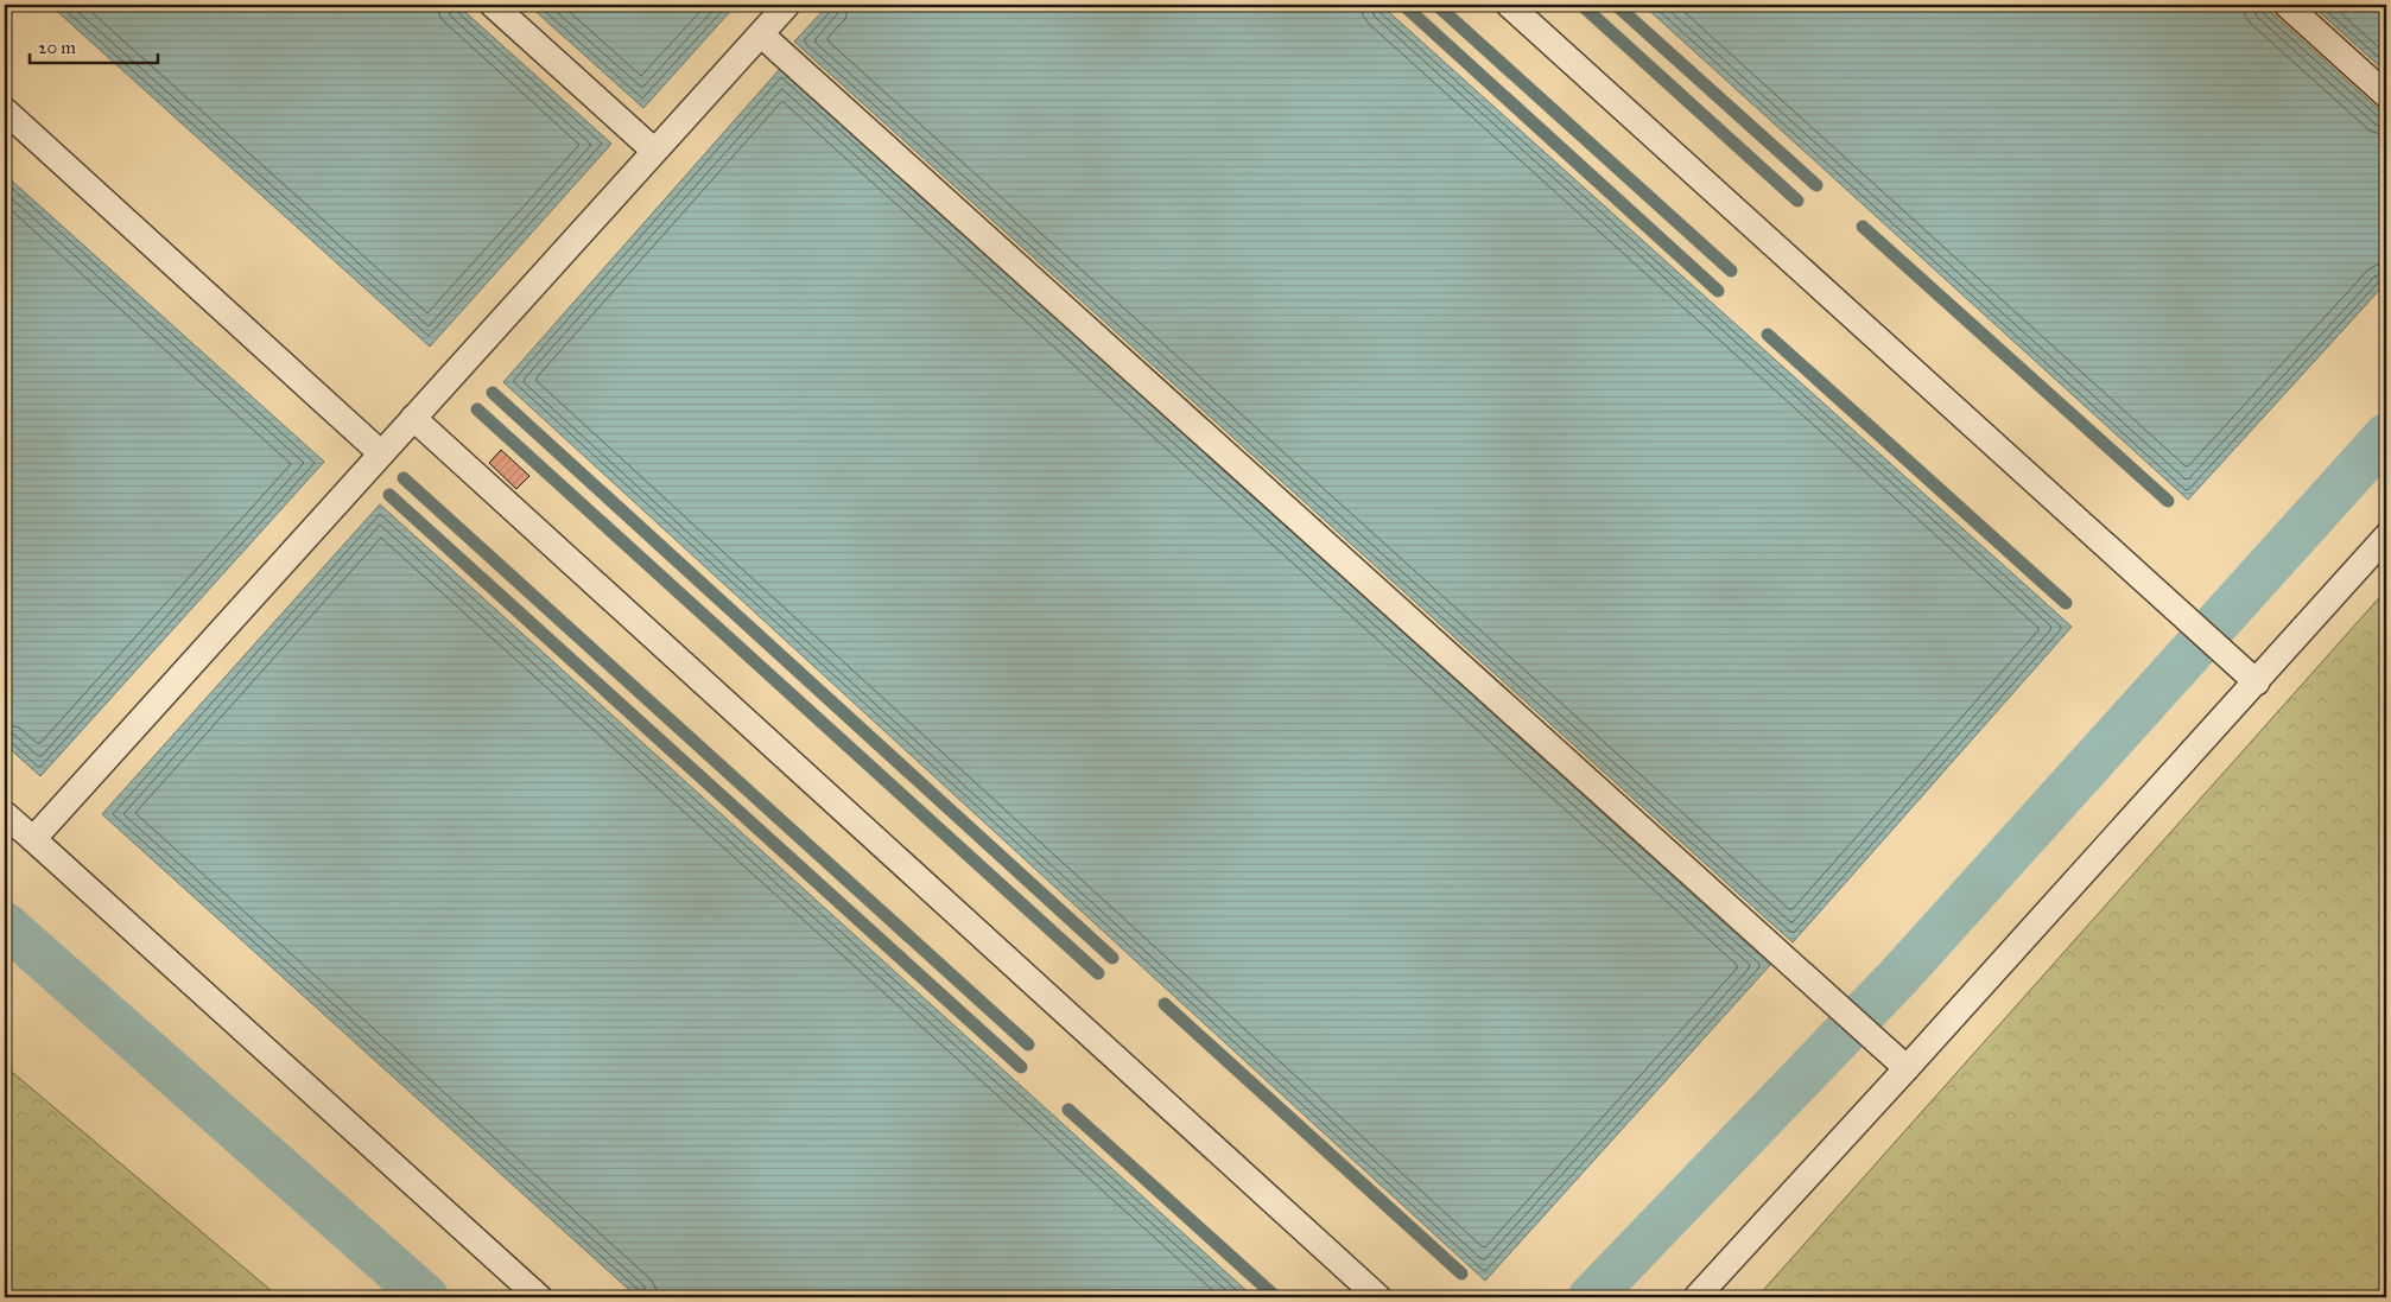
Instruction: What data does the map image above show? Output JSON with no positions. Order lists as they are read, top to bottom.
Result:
{
  "scale_bar": "20 m"
}
